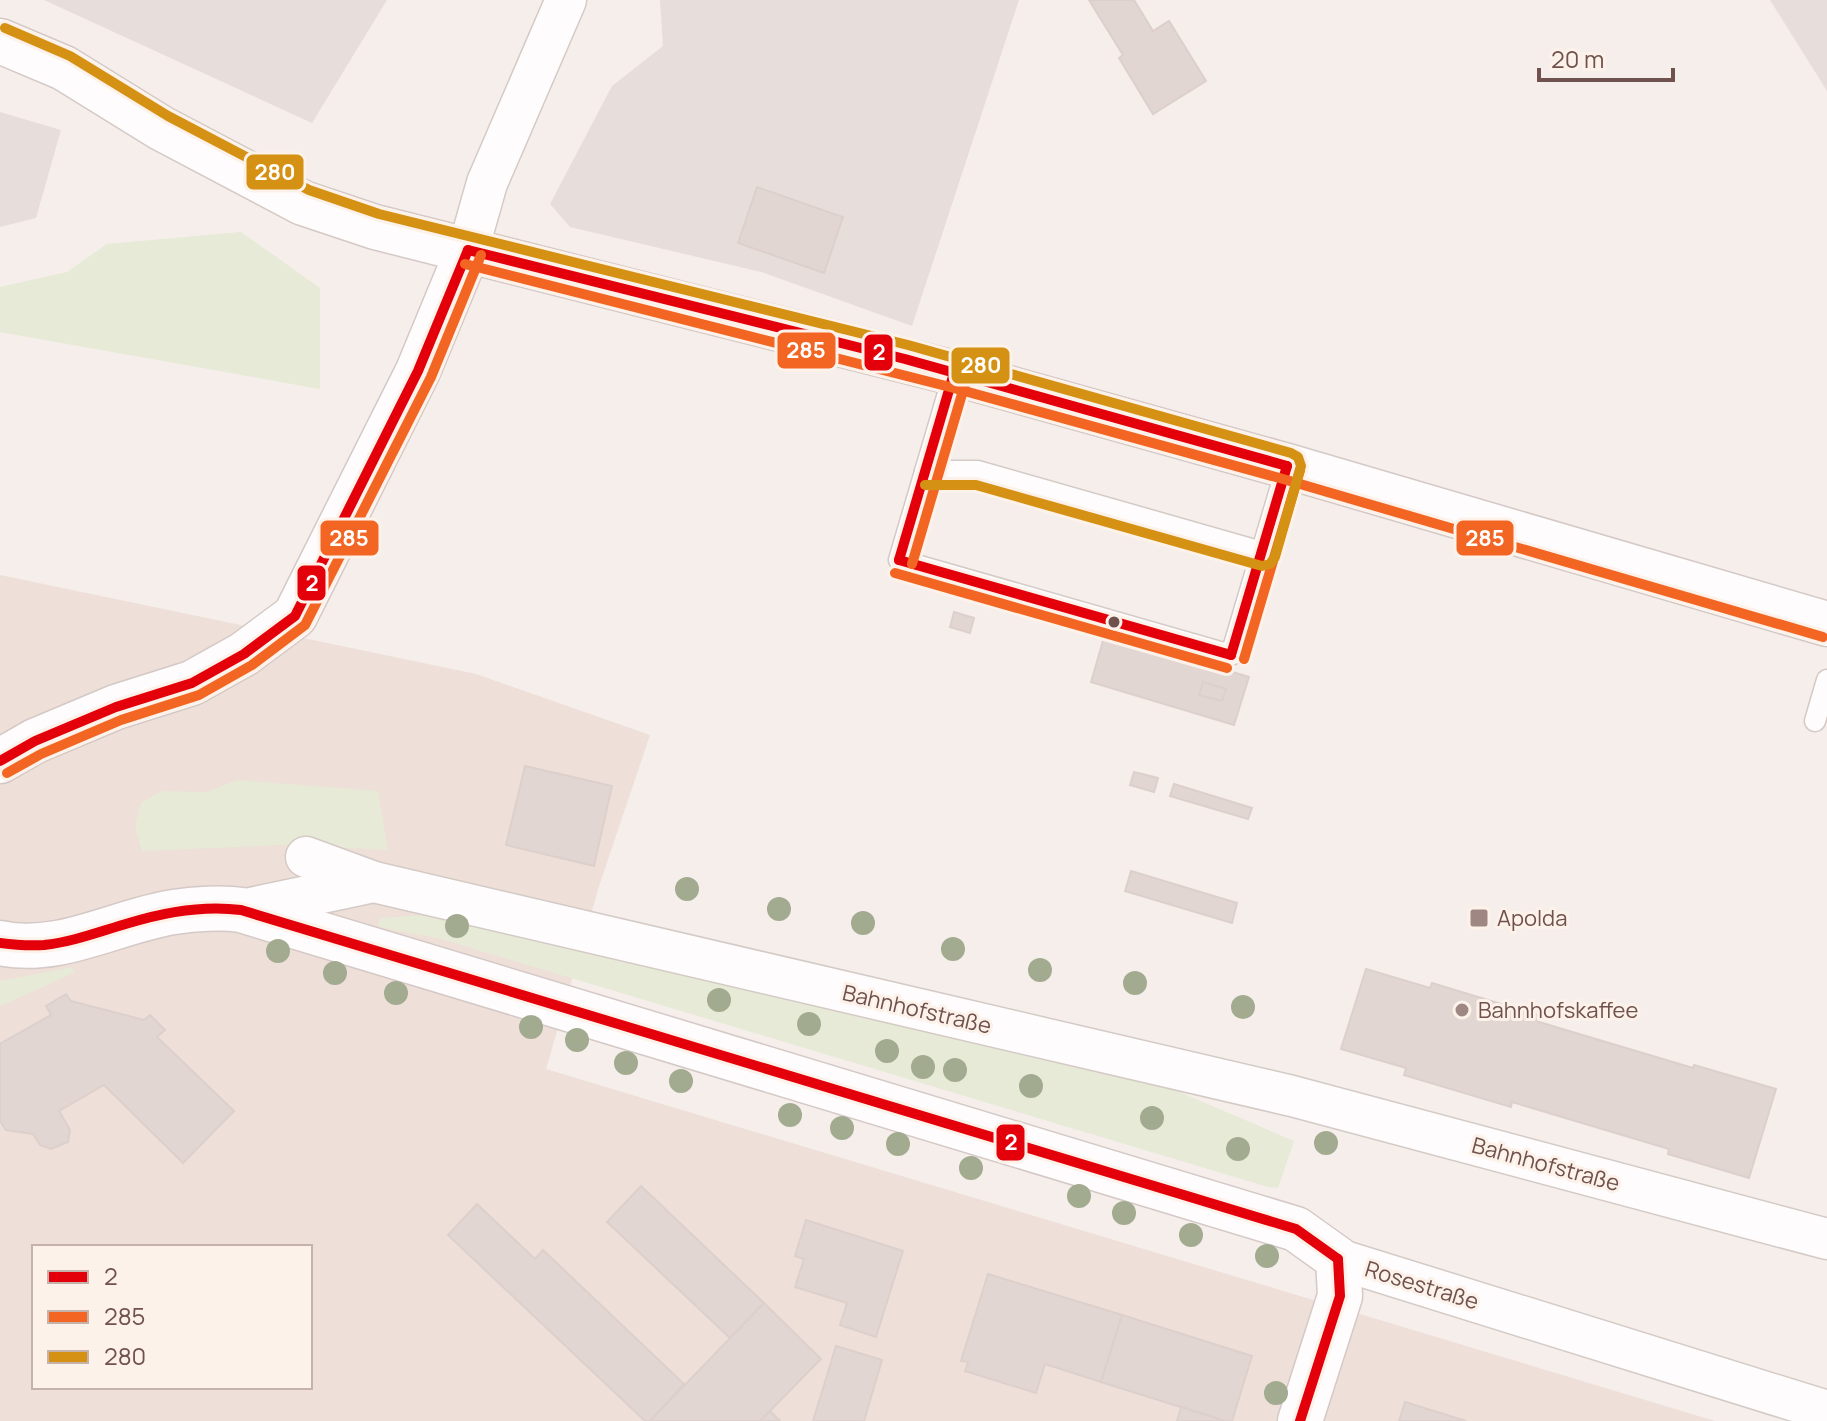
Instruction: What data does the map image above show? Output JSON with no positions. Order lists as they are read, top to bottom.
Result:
{
  "streets": {
    "main road": ["Bahnhofstraße", "Rosestraße"]
  },
  "crossings": [
    ["Bahnhofstraße", "Rosestraße"]
  ],
  "places": {
    "transit": ["Apolda"],
    "other": ["Bahnhofskaffee"]
  },
  "lines": ["transit line 280", "transit line 2", "transit line 285"],
  "legend": ["2", "285", "280"],
  "scale_bar": "20 m"
}
